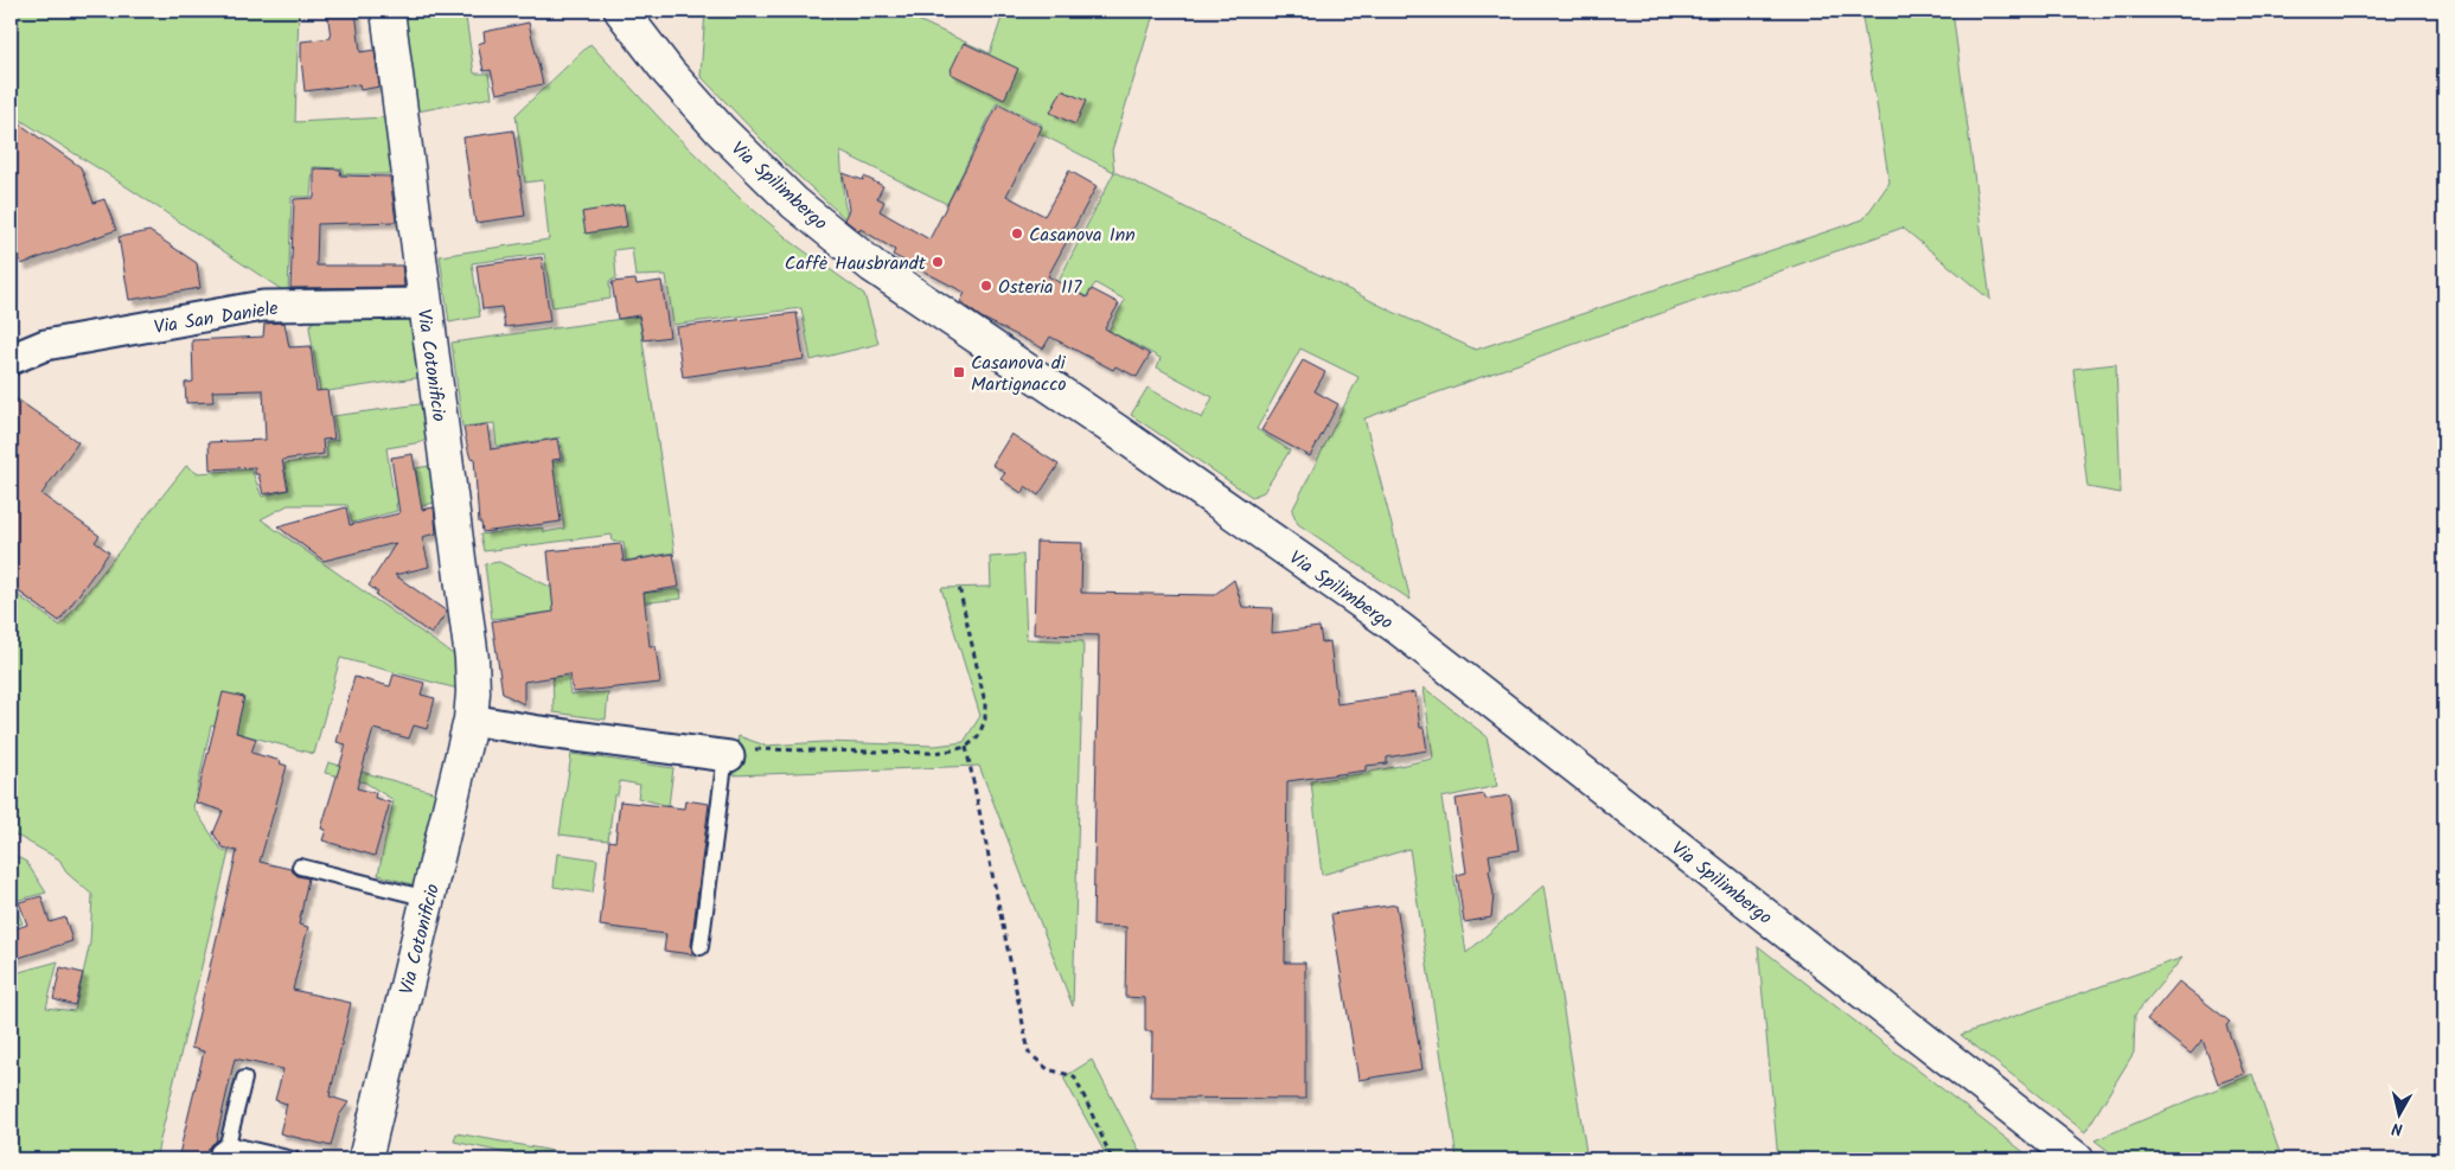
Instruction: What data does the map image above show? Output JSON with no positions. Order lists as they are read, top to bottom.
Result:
{
  "streets": {
    "main road": ["Via Spilimbergo", "Via Cotonificio"],
    "street": ["Via San Daniele"]
  },
  "crossings": [
    ["Via San Daniele", "Via Cotonificio"]
  ],
  "places": {
    "other": ["Casanova Inn", "Caffė Hausbrandt", "Osteria 117"],
    "transit": ["Casanova di Martignacco"]
  },
  "north": "bottom"
}
